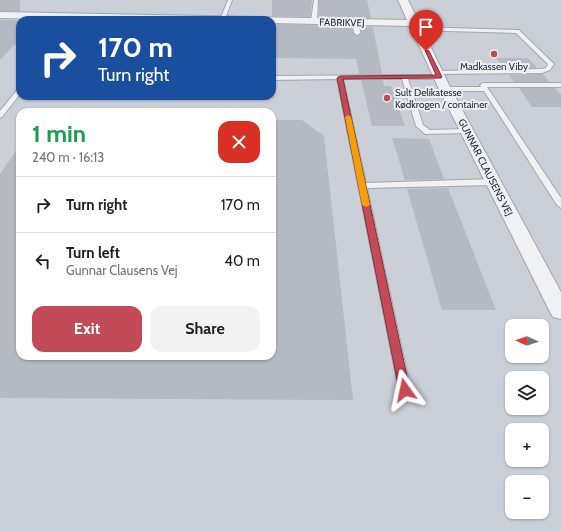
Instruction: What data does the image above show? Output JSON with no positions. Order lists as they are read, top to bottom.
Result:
{
  "streets": {
    "street": ["FABRIKVEJ", "GUNNAR CLAUSENS VEJ"]
  },
  "crossings": [
    ["FABRIKVEJ", "GUNNAR CLAUSENS VEJ"]
  ],
  "places": ["Madkassen Viby", "Sult Delikatesse Kødkrogen / container"],
  "north": "left",
  "page": {
    "turn": ["170 m", "Turn right"],
    "heading": ["1 min", "240 m · 16:13"],
    "list": [
      {
        "name": "Turn right",
        "value": "170 m"
      },
      {
        "name": "Turn left",
        "note": "Gunnar Clausens Vej",
        "value": "40 m"
      }
    ],
    "buttons": ["Exit", "Share"],
    "map_buttons": ["+", "−"]
  }
}
